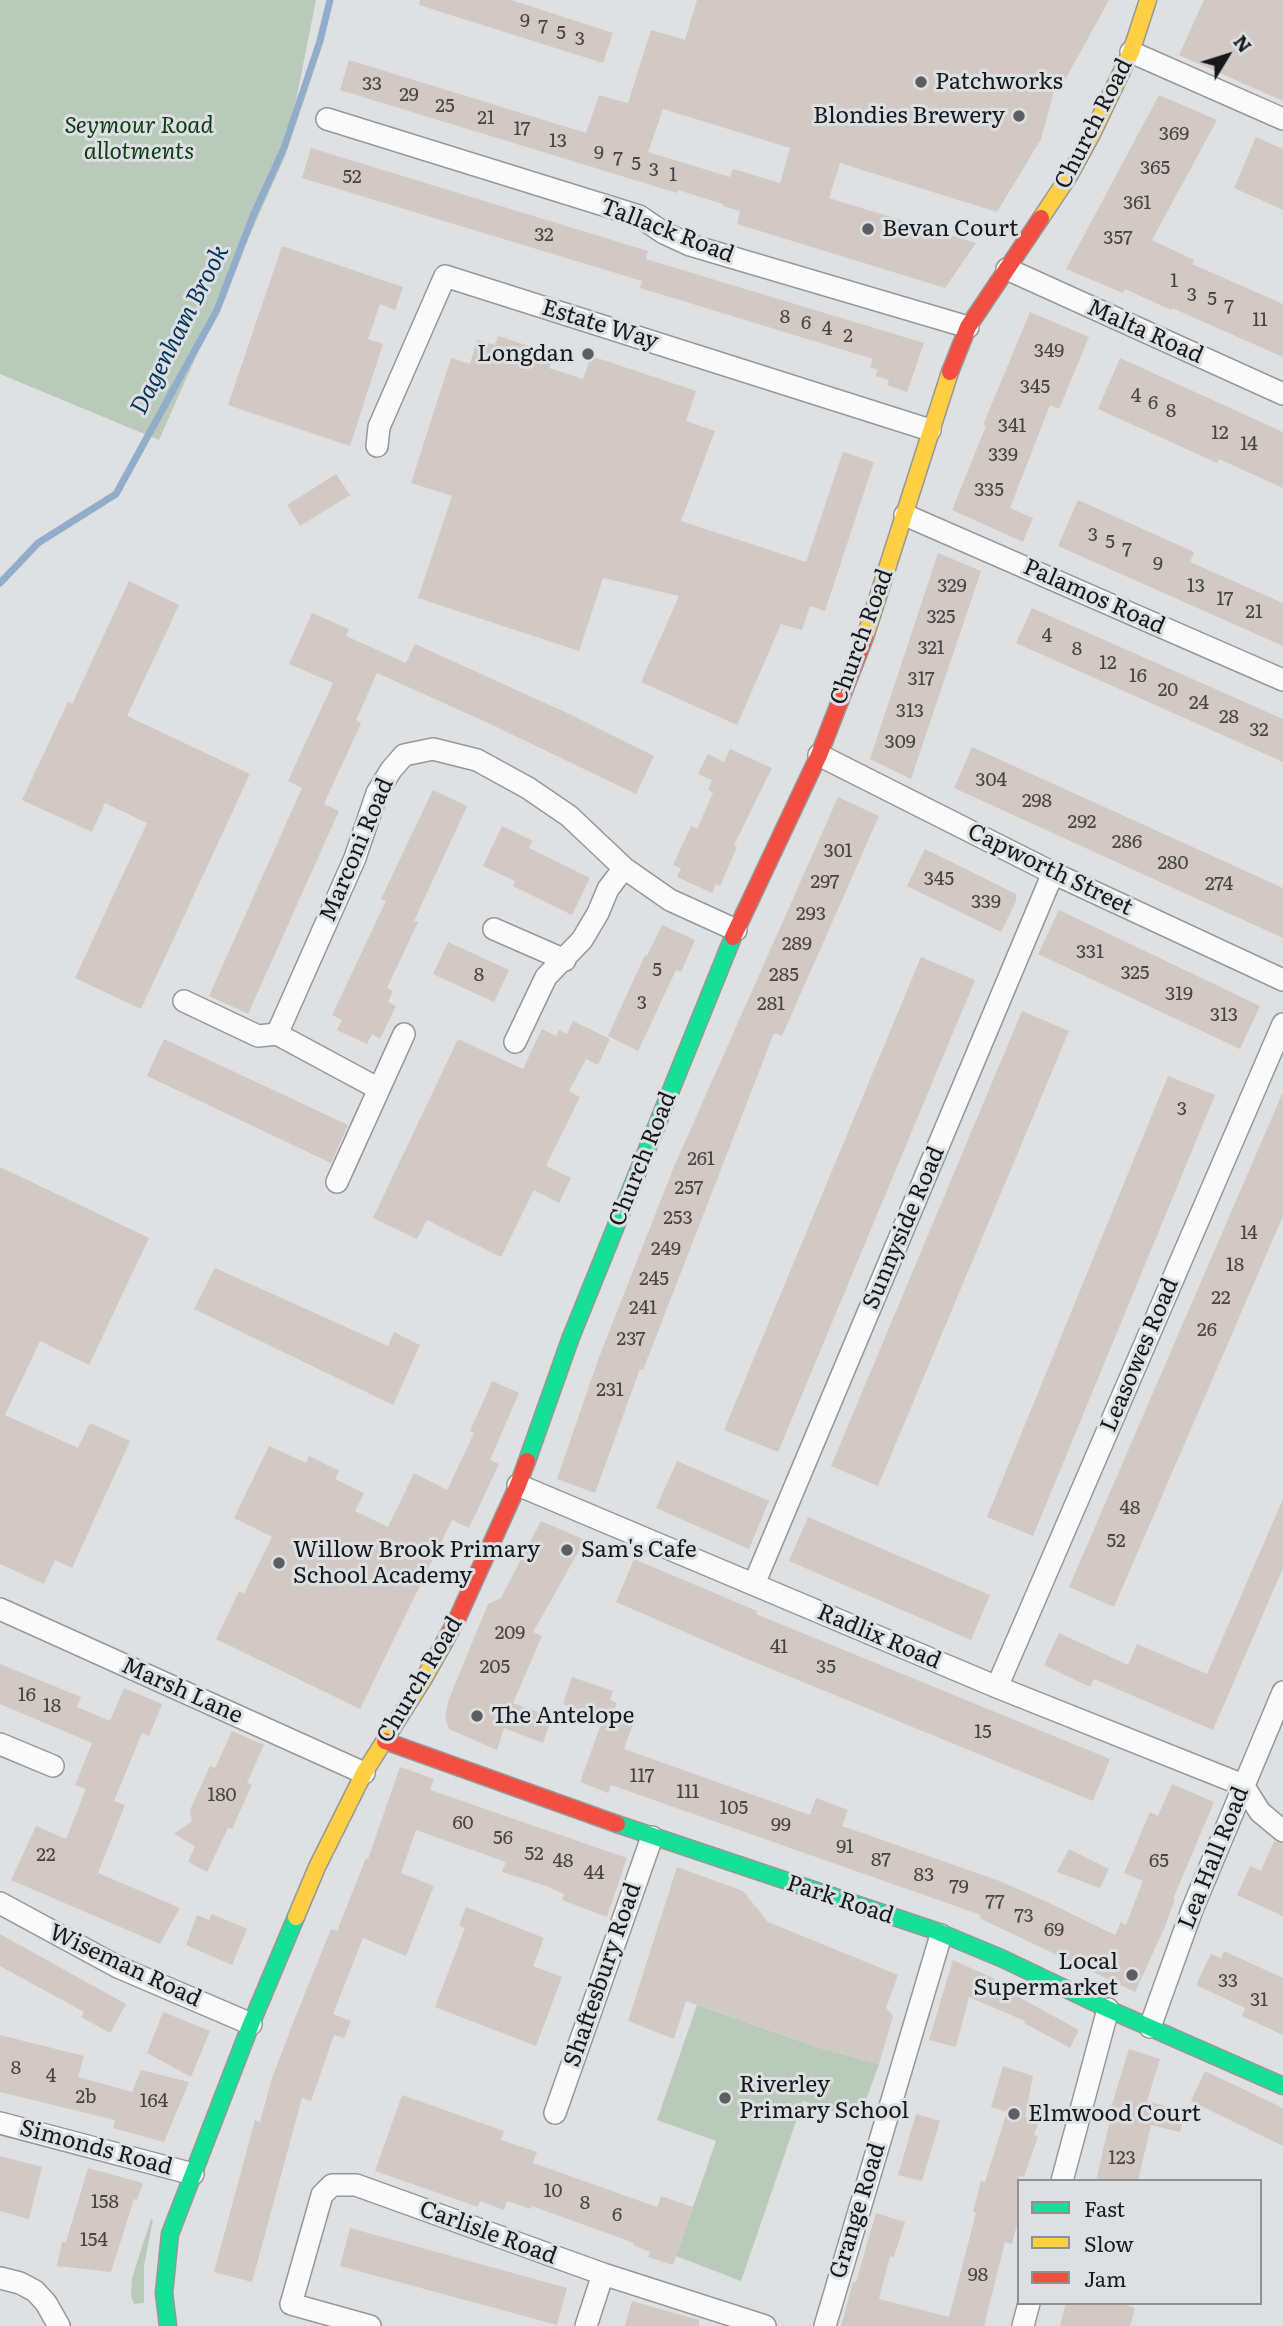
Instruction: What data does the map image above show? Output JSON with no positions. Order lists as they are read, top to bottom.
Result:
{
  "streets": {
    "main road": ["Church Road", "Park Road"],
    "street": [
      "Tallack Road",
      "Estate Way",
      "Malta Road",
      "Palamos Road",
      "Marconi Road",
      "Capworth Street",
      "Sunnyside Road",
      "Leasowes Road",
      "Radlix Road",
      "Marsh Lane",
      "Lea Hall Road",
      "Wiseman Road",
      "Shaftesbury Road",
      "Simonds Road",
      "Grange Road",
      "Carlisle Road"
    ]
  },
  "crossings": [
    ["Church Road", "Tallack Road"],
    ["Church Road", "Estate Way"],
    ["Church Road", "Malta Road"],
    ["Church Road", "Palamos Road"],
    ["Church Road", "Marconi Road"],
    ["Church Road", "Capworth Street"],
    ["Church Road", "Radlix Road"],
    ["Church Road", "Marsh Lane"],
    ["Church Road", "Park Road"],
    ["Church Road", "Wiseman Road"],
    ["Church Road", "Simonds Road"],
    ["Capworth Street", "Sunnyside Road"],
    ["Sunnyside Road", "Radlix Road"],
    ["Leasowes Road", "Radlix Road"],
    ["Radlix Road", "Lea Hall Road"],
    ["Lea Hall Road", "Park Road"],
    ["Park Road", "Shaftesbury Road"],
    ["Park Road", "Grange Road"]
  ],
  "water": ["Dagenham Brook"],
  "parks": ["Seymour Road allotments"],
  "places": [
    "Patchworks",
    "Blondies Brewery",
    "Bevan Court",
    "Longdan",
    "Sam's Cafe",
    "Willow Brook Primary School Academy",
    "The Antelope",
    "Local Supermarket",
    "Riverley Primary School",
    "Elmwood Court"
  ],
  "house_numbers": [
    "9",
    "7",
    "5",
    "3",
    "33",
    "29",
    "25",
    "21",
    "17",
    "369",
    "13",
    "9",
    "7",
    "5",
    "365",
    "3",
    "1",
    "52",
    "361",
    "32",
    "357",
    "1",
    "3",
    "5",
    "7",
    "8",
    "11",
    "6",
    "4",
    "2",
    "349",
    "345",
    "4",
    "6",
    "8",
    "341",
    "12",
    "14",
    "339",
    "335",
    "3",
    "5",
    "7",
    "9",
    "329",
    "13",
    "17",
    "21",
    "325",
    "4",
    "321",
    "8",
    "12",
    "16",
    "317",
    "20",
    "24",
    "313",
    "28",
    "32",
    "309",
    "304",
    "298",
    "292",
    "286",
    "301",
    "280",
    "345",
    "297",
    "274",
    "339",
    "293",
    "289",
    "331",
    "5",
    "325",
    "8",
    "285",
    "319",
    "3",
    "281",
    "313",
    "3",
    "261",
    "257",
    "253",
    "14",
    "249",
    "18",
    "245",
    "22",
    "241",
    "26",
    "237",
    "231",
    "48",
    "52",
    "209",
    "41",
    "205",
    "35",
    "16",
    "18",
    "15",
    "117",
    "111",
    "180",
    "105",
    "60",
    "99",
    "56",
    "91",
    "52",
    "22",
    "87",
    "48",
    "65",
    "44",
    "83",
    "79",
    "77",
    "73",
    "69",
    "33",
    "31",
    "8",
    "4",
    "2b",
    "164",
    "123",
    "10",
    "158",
    "8",
    "6",
    "154",
    "98"
  ],
  "legend": ["Fast", "Slow", "Jam"],
  "north": "top right"
}
